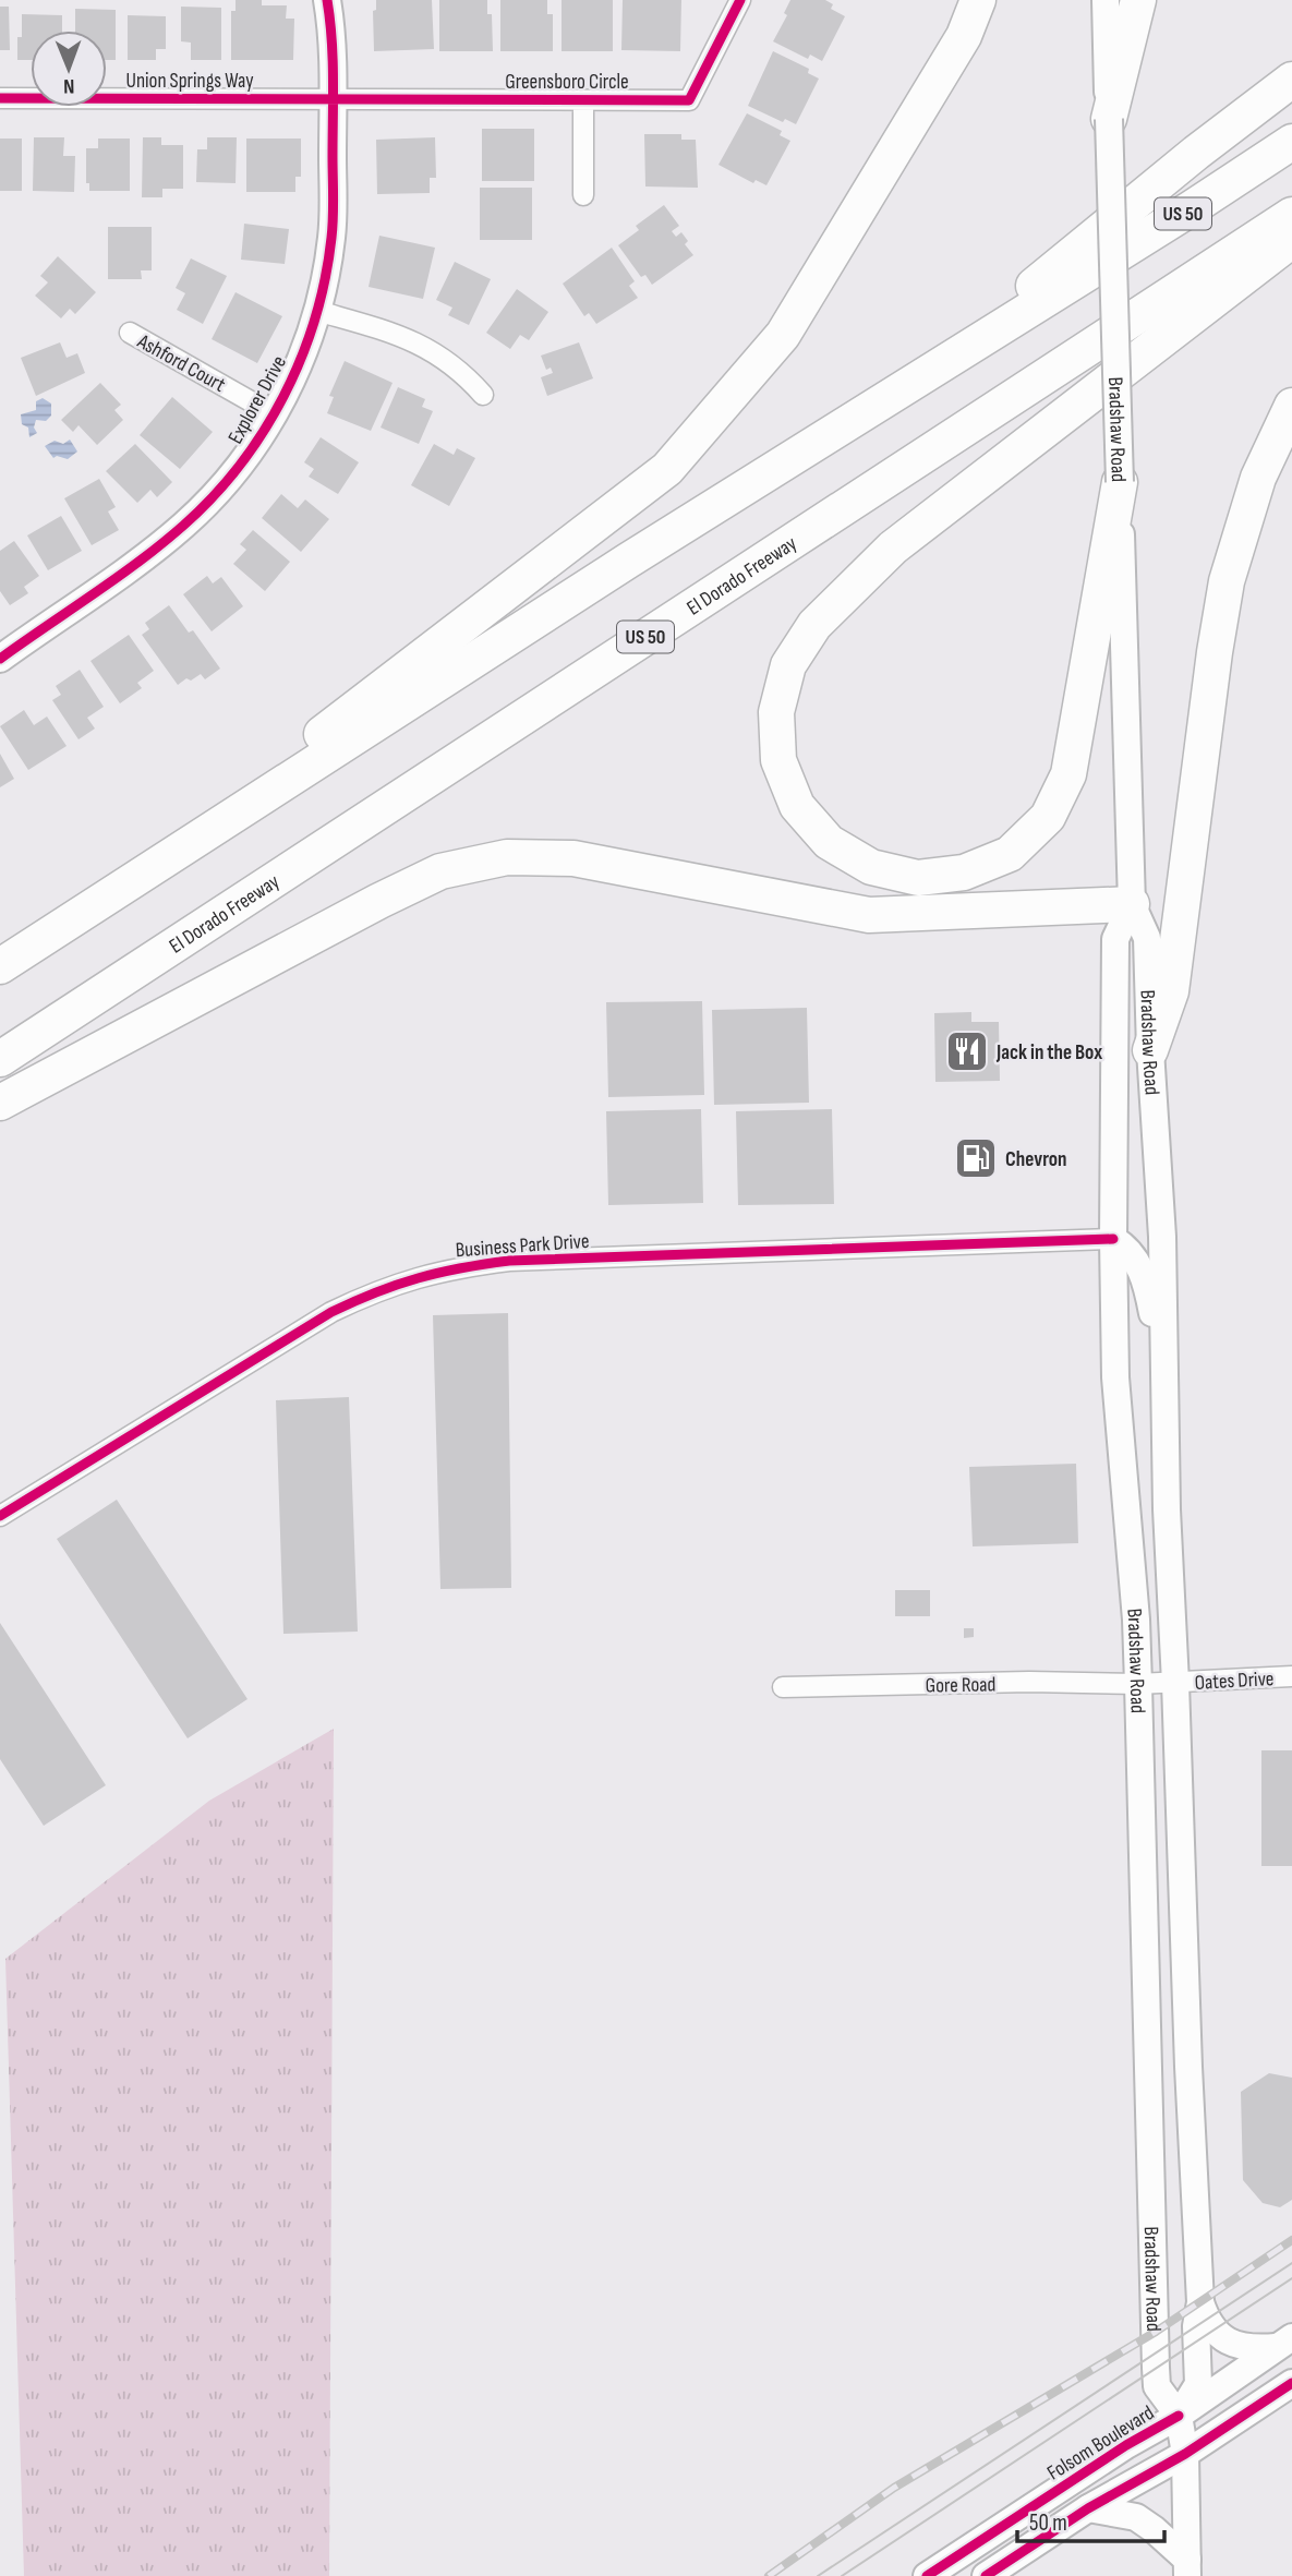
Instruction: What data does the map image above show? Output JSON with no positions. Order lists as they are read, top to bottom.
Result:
{
  "streets": {
    "highway": ["US 50", "El Dorado Freeway"],
    "main road": ["Explorer Drive", "Bradshaw Road", "Folsom Boulevard"],
    "street": [
      "Union Springs Way",
      "Greensboro Circle",
      "Ashford Court",
      "Business Park Drive",
      "Oates Drive",
      "Gore Road"
    ]
  },
  "crossings": [
    ["Union Springs Way", "Greensboro Circle"],
    ["Union Springs Way", "Explorer Drive"],
    ["Greensboro Circle", "Explorer Drive"],
    ["Ashford Court", "Explorer Drive"],
    ["Bradshaw Road", "Business Park Drive"],
    ["Bradshaw Road", "Oates Drive"],
    ["Bradshaw Road", "Gore Road"],
    ["Bradshaw Road", "Folsom Boulevard"],
    ["Oates Drive", "Gore Road"]
  ],
  "places": {
    "restaurant": ["Jack in the Box"],
    "fuel station": ["Chevron"]
  },
  "scale_bar": "50 m",
  "north": "bottom"
}
